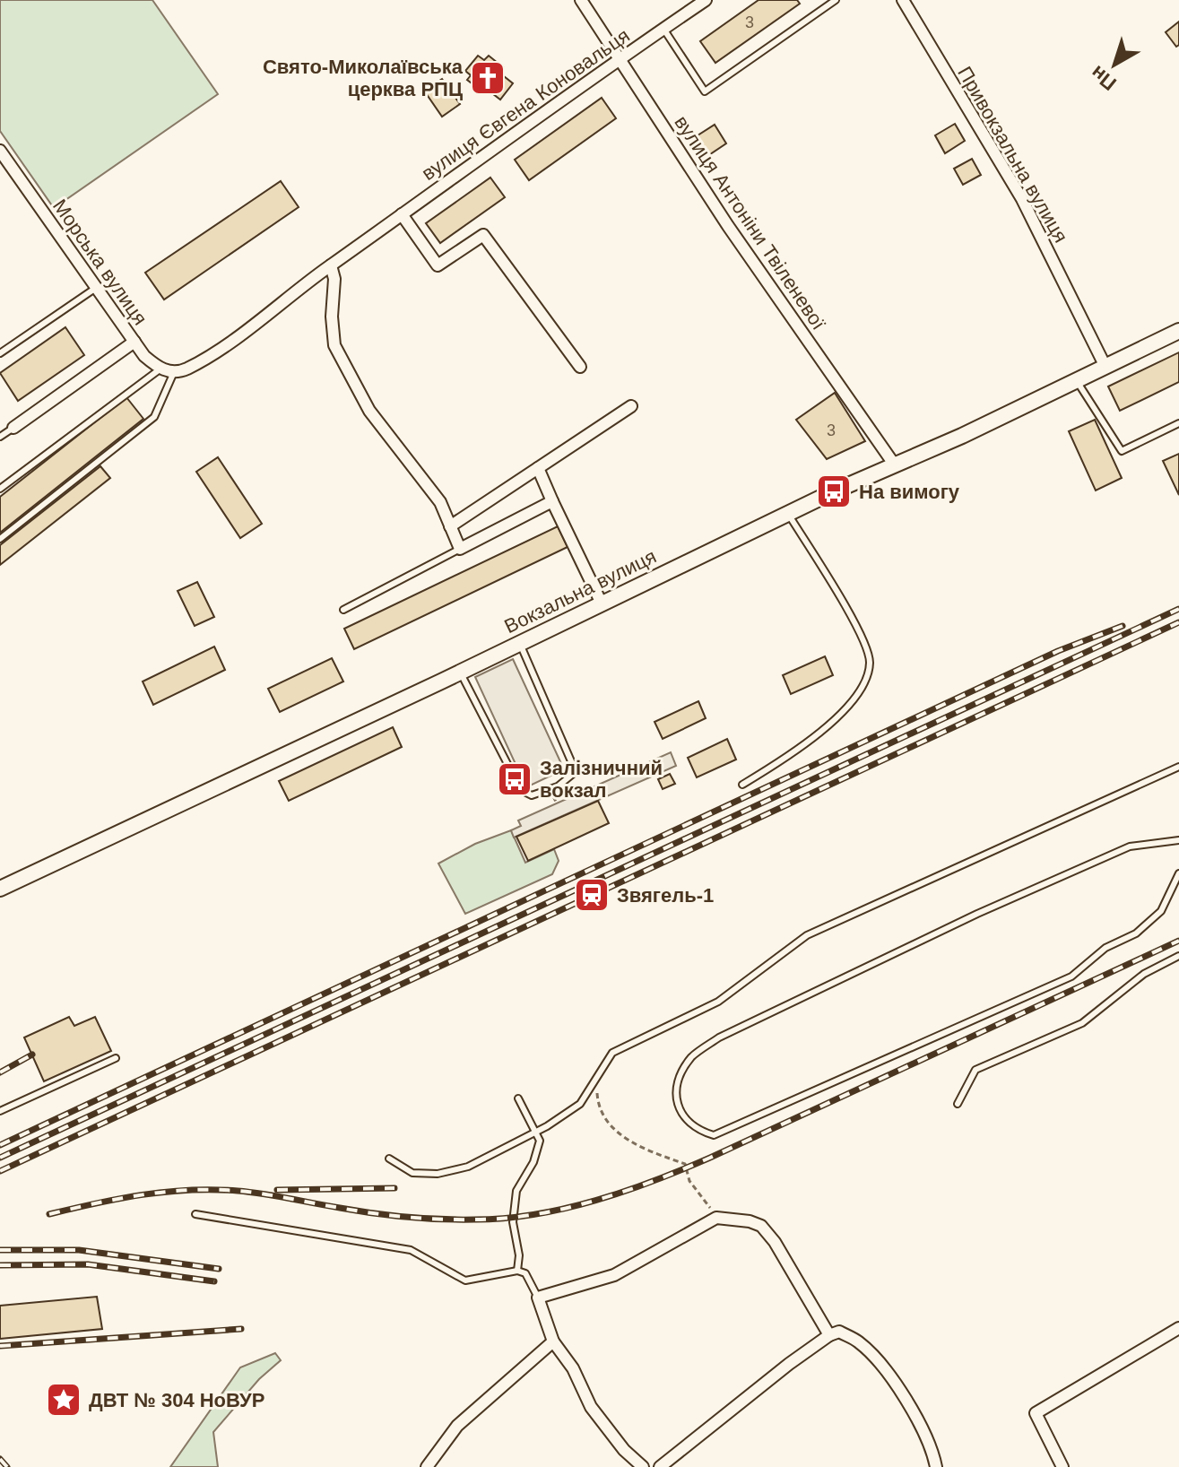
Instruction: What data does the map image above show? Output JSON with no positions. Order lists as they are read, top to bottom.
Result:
{
  "streets": {
    "street": [
      "вулиця Євгена Коновальця",
      "Привокзальна вулиця",
      "вулиця Антоніни Твіленевої",
      "Морська вулиця",
      "Вокзальна вулиця"
    ]
  },
  "crossings": [
    ["вулиця Євгена Коновальця", "вулиця Антоніни Твіленевої"],
    ["Привокзальна вулиця", "Вокзальна вулиця"],
    ["вулиця Антоніни Твіленевої", "Вокзальна вулиця"]
  ],
  "places": {
    "church": ["Свято-Миколаївська церква РПЦ"],
    "bus stop": ["На вимогу", "Залізничний вокзал"],
    "station": ["Звягель-1"],
    "place": ["ДВТ № 304 НоВУР"]
  },
  "house_numbers": ["3", "3"],
  "north": "bottom left"
}
